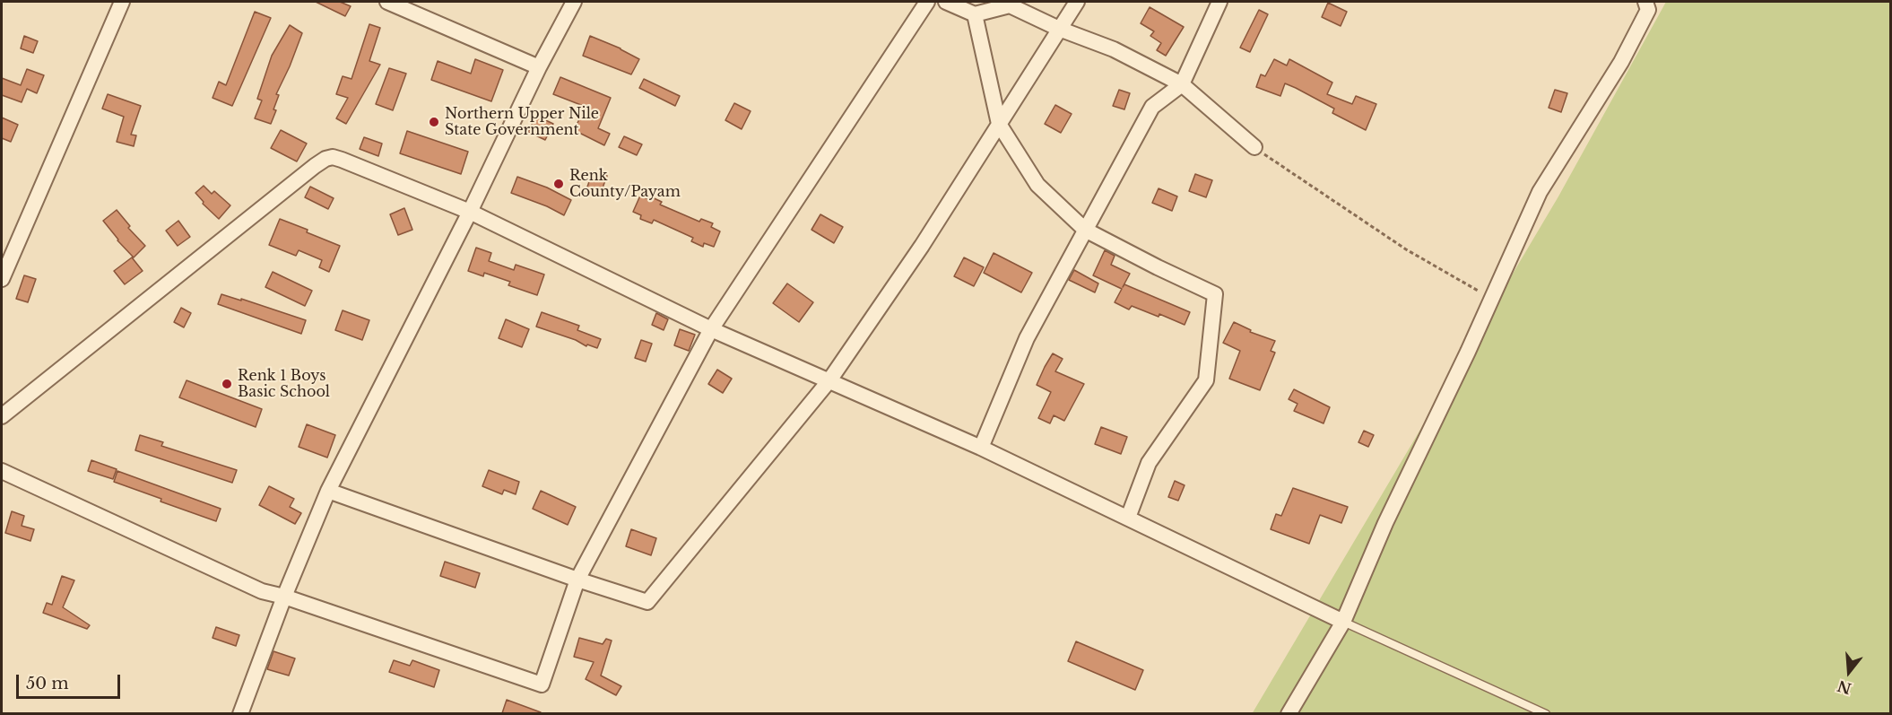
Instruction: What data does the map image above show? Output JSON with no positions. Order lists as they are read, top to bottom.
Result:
{
  "places": ["Northern Upper Nile State Government", "Renk County/Payam", "Renk 1 Boys Basic School"],
  "scale_bar": "50 m",
  "north": "bottom"
}
